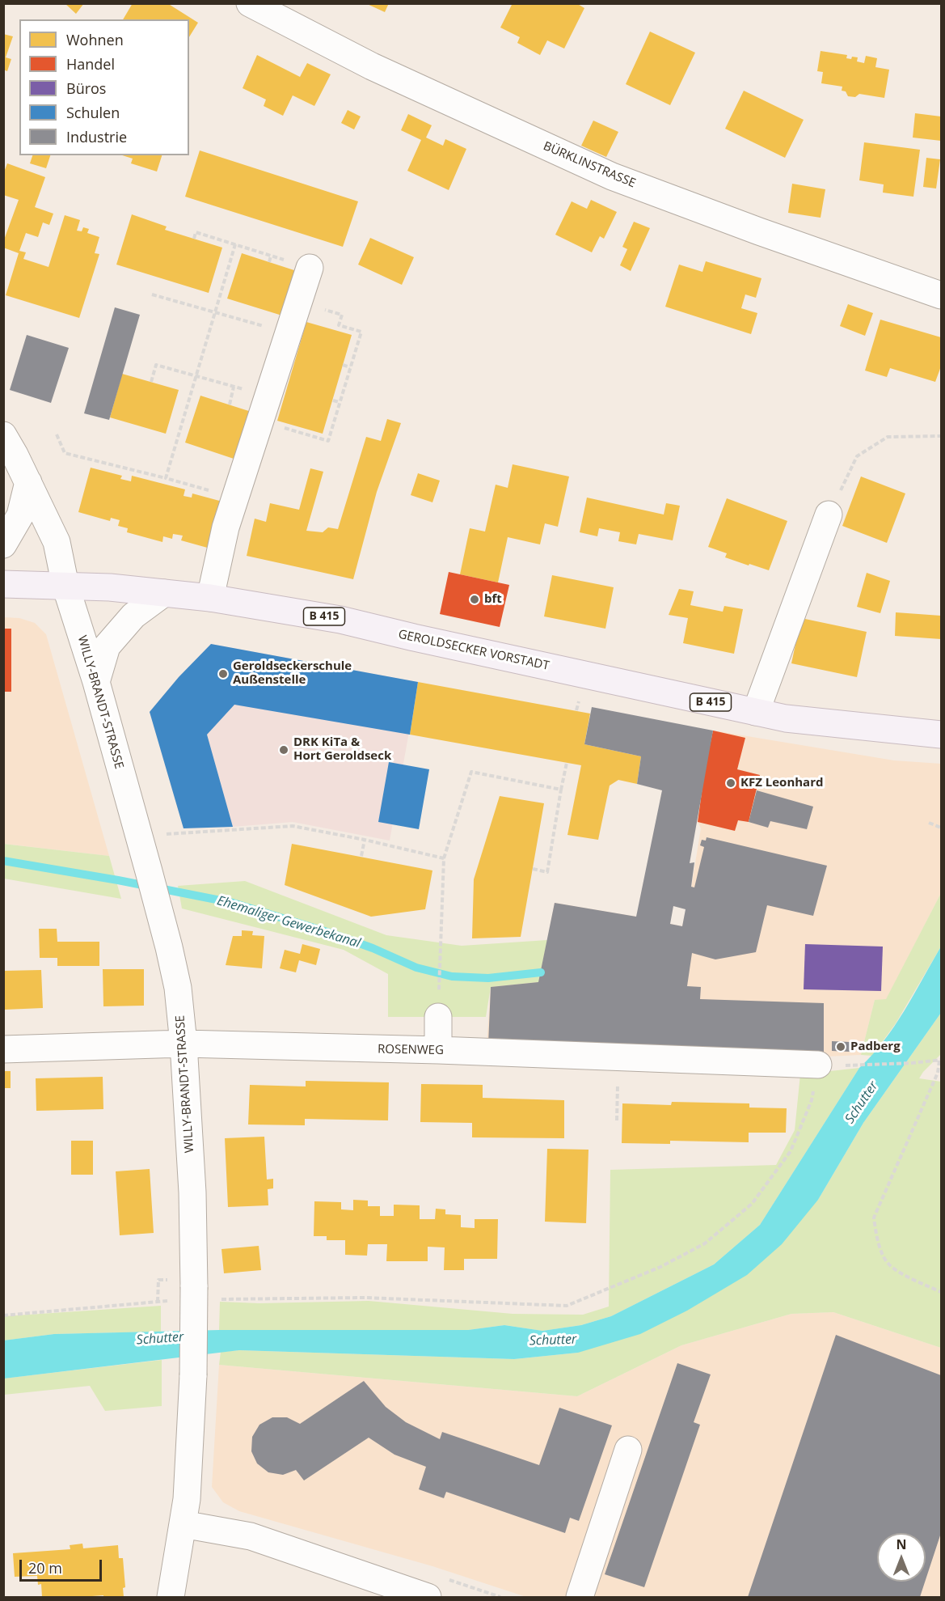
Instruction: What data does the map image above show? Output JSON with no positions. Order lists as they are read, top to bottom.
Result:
{
  "streets": {
    "main road": ["B 415", "GEROLDSECKER VORSTADT"],
    "street": ["BÜRKLINSTRASSE", "WILLY-BRANDT-STRASSE", "ROSENWEG"]
  },
  "crossings": [
    ["GEROLDSECKER VORSTADT", "WILLY-BRANDT-STRASSE"],
    ["WILLY-BRANDT-STRASSE", "ROSENWEG"]
  ],
  "water": ["Ehemaliger Gewerbekanal", "Schutter"],
  "places": [
    "bft",
    "Geroldseckerschule Außenstelle",
    "DRK KiTa & Hort Geroldseck",
    "KFZ Leonhard",
    "Padberg"
  ],
  "legend": [
    "Wohnen",
    "Handel",
    "Büros",
    "Schulen",
    "Industrie"
  ],
  "scale_bar": "20 m",
  "north": "top"
}
